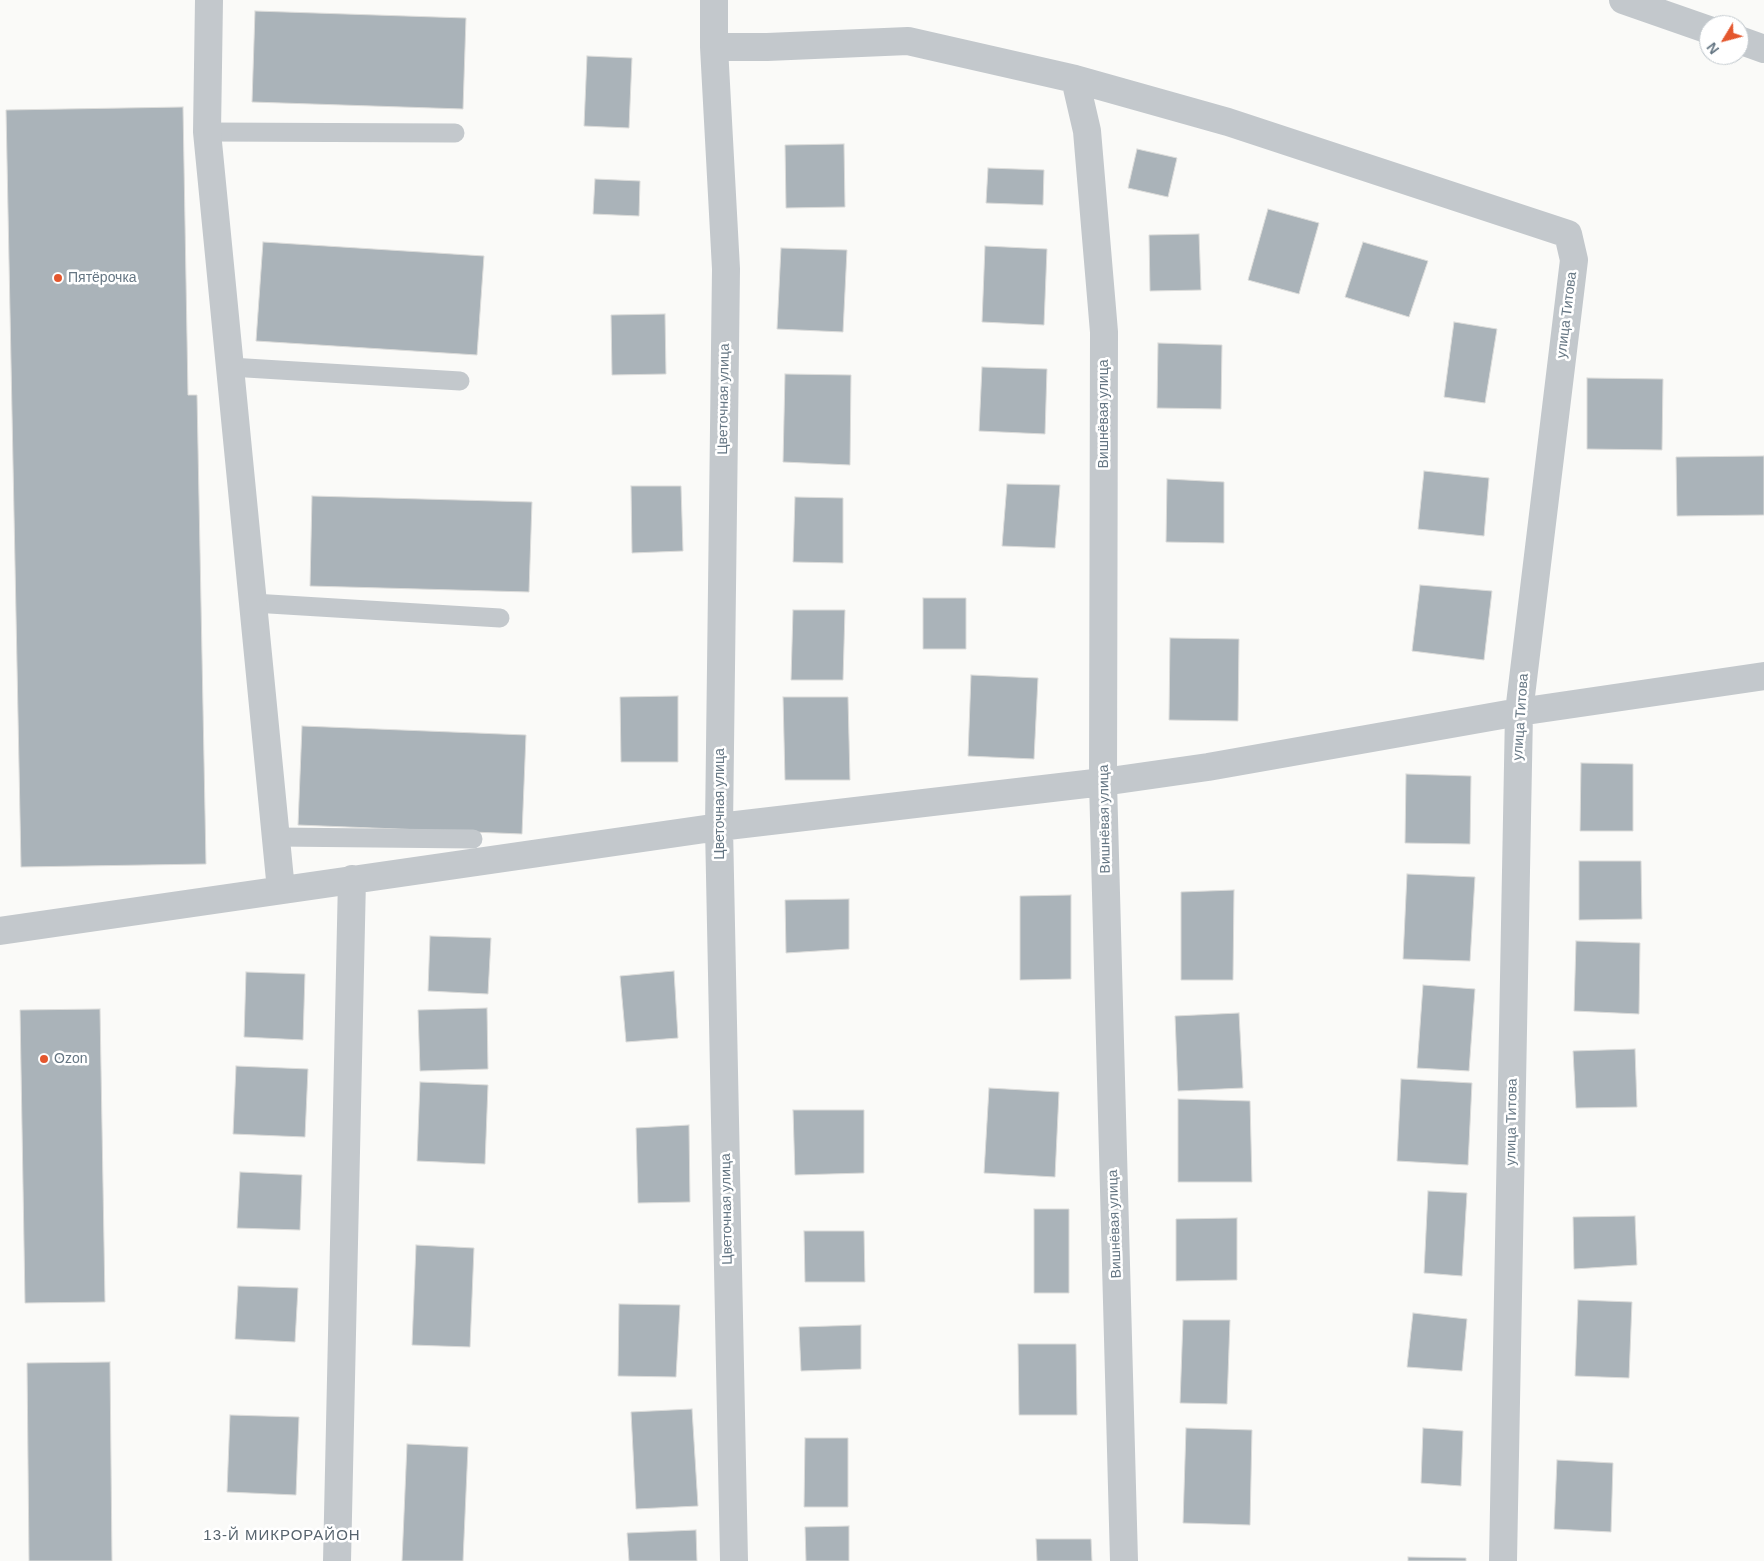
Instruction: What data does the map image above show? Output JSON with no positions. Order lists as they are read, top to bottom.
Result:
{
  "streets": {
    "street": ["улица Титова", "Цветочная улица", "Вишнёвая улица"]
  },
  "crossings": [
    ["улица Титова", "Вишнёвая улица"]
  ],
  "districts": ["13-Й МИКРОРАЙОН"],
  "places": ["Пятёрочка", "Ozon"],
  "north": "bottom left"
}
